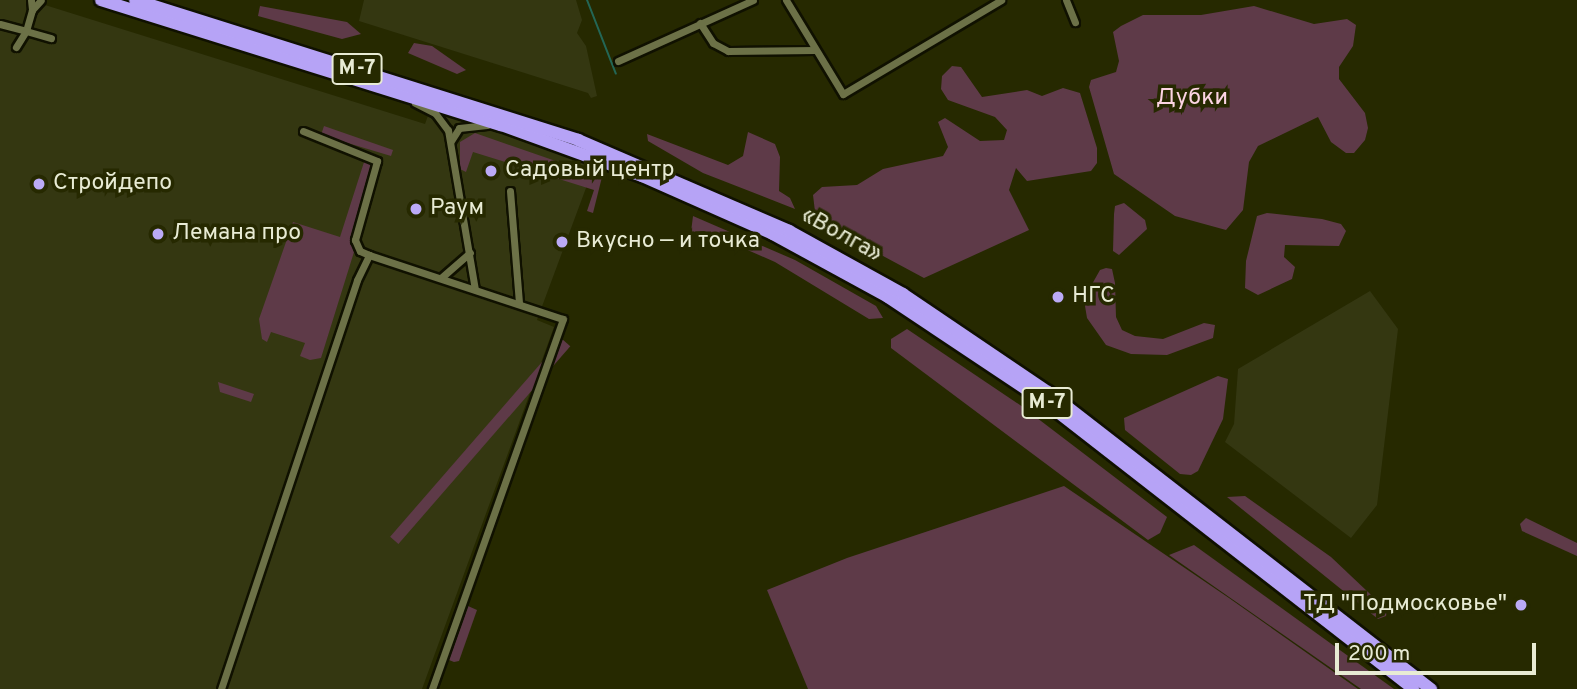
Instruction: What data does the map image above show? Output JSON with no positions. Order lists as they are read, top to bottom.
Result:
{
  "streets": {
    "highway": ["М-7", "«Волга»"]
  },
  "crossings": [
    ["М-7", "«Волга»"]
  ],
  "parks": ["Дубки"],
  "places": [
    "Садовый центр",
    "Стройдепо",
    "Раум",
    "Лемана про",
    "Вкусно — и точка",
    "НГС",
    "ТД \"Подмосковье\""
  ],
  "scale_bar": "200 m"
}
